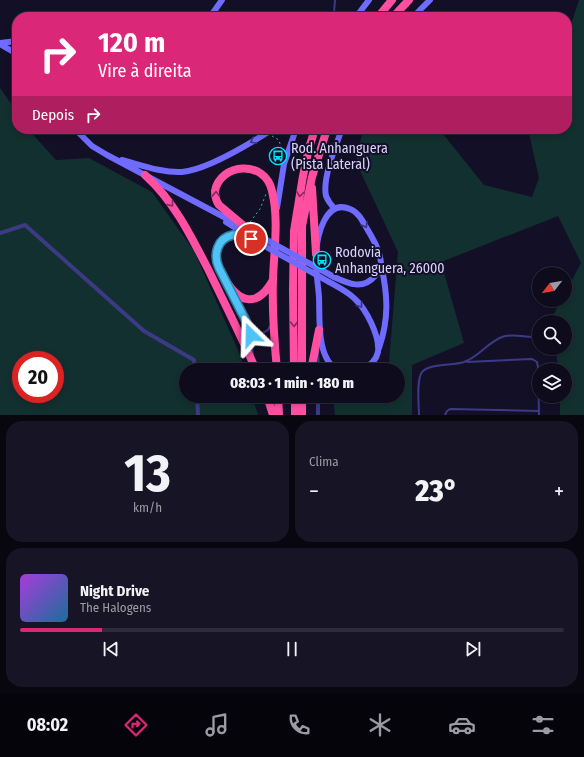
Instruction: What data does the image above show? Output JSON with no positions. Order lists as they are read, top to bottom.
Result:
{
  "places": {
    "bus stop": ["Rod. Anhanguera (Pista Lateral)", "Rodovia Anhanguera, 26000"]
  },
  "north": "bottom left",
  "page": {
    "turn": ["120 m", "Vire à direita"],
    "then": "Depois",
    "limit": "20",
    "trip": "08:03 · 1 min · 180 m",
    "tile": [
      ["13", "km/h"],
      "Clima"
    ],
    "heat": ["−", "23°", "+"],
    "song": ["Night Drive", "The Halogens"],
    "tabs": "08:02"
  }
}
